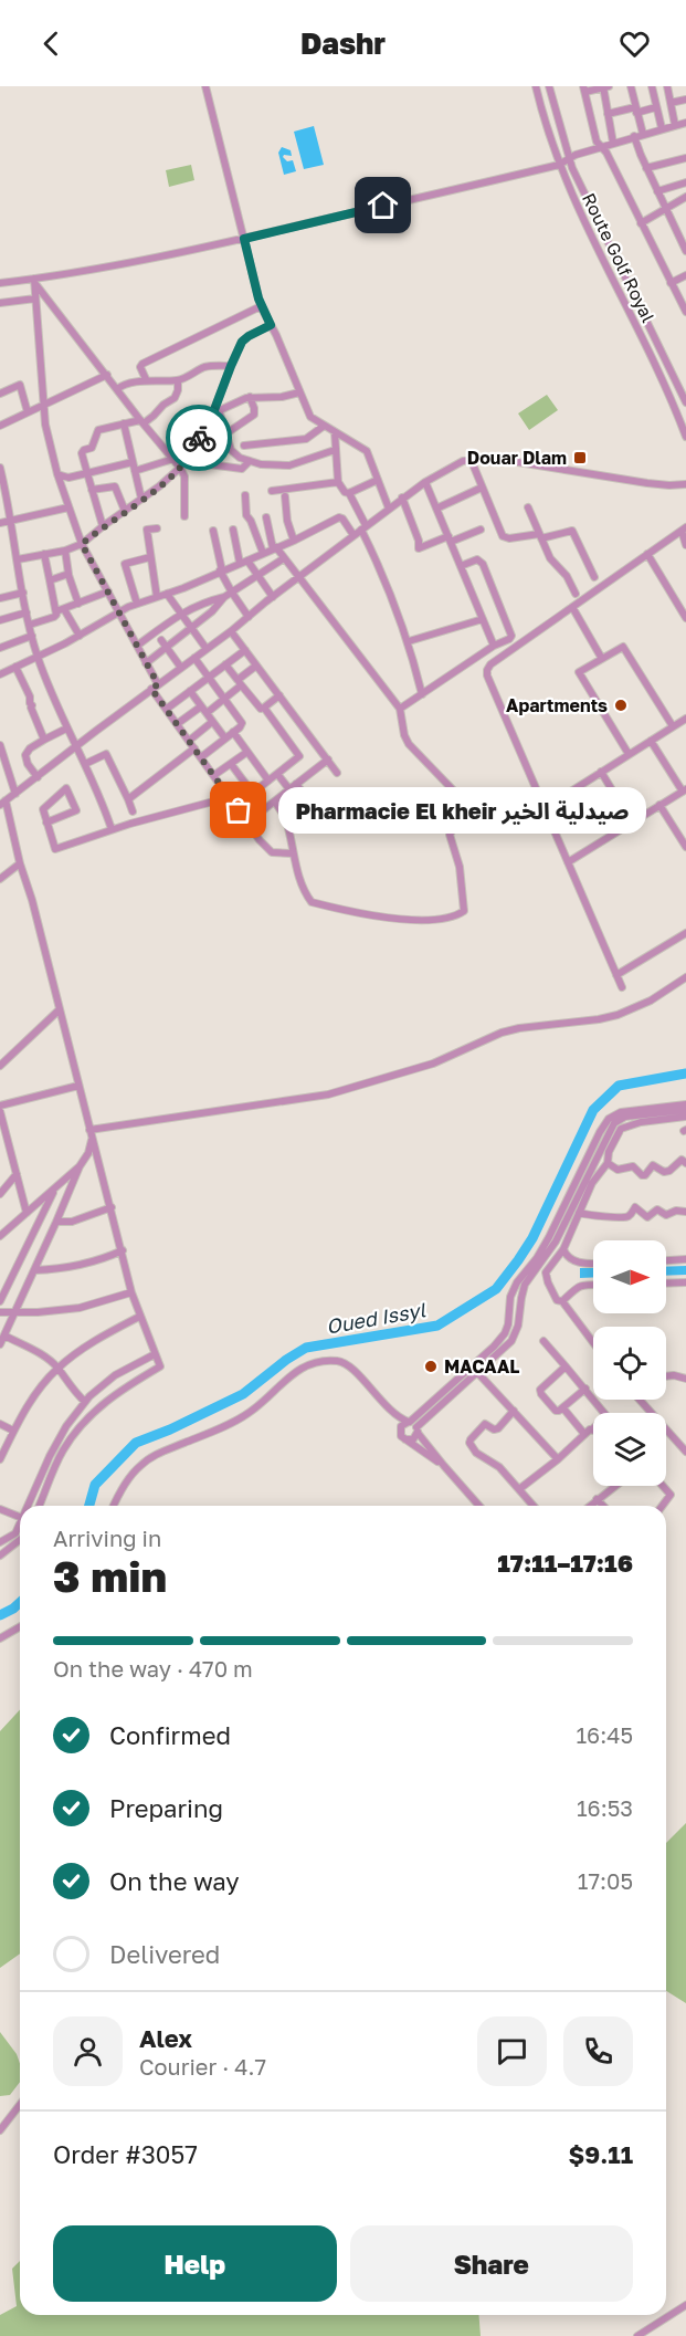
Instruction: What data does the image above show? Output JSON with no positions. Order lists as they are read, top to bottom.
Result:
{
  "streets": {
    "street": ["Route Golf Royal"]
  },
  "water": ["Oued Issyl"],
  "places": {
    "transit": ["Douar Dlam"],
    "other": ["Apartments", "Pharmacie El kheir صيدلية الخير", "MACAAL"]
  },
  "north": "right",
  "page": {
    "header": "Dashr",
    "bubble": "Pharmacie El kheir صيدلية الخير",
    "heading": ["3 min", "Arriving in", "17:11–17:16"],
    "panel": [
      "Alex",
      "Courier · 4.7",
      "Order #3057",
      "$9.11"
    ],
    "bar": "On the way · 470 m",
    "list": [
      ["Confirmed", "16:45"],
      ["Preparing", "16:53"],
      ["On the way", "17:05"],
      "Delivered"
    ],
    "buttons": ["Help", "Share"]
  }
}
